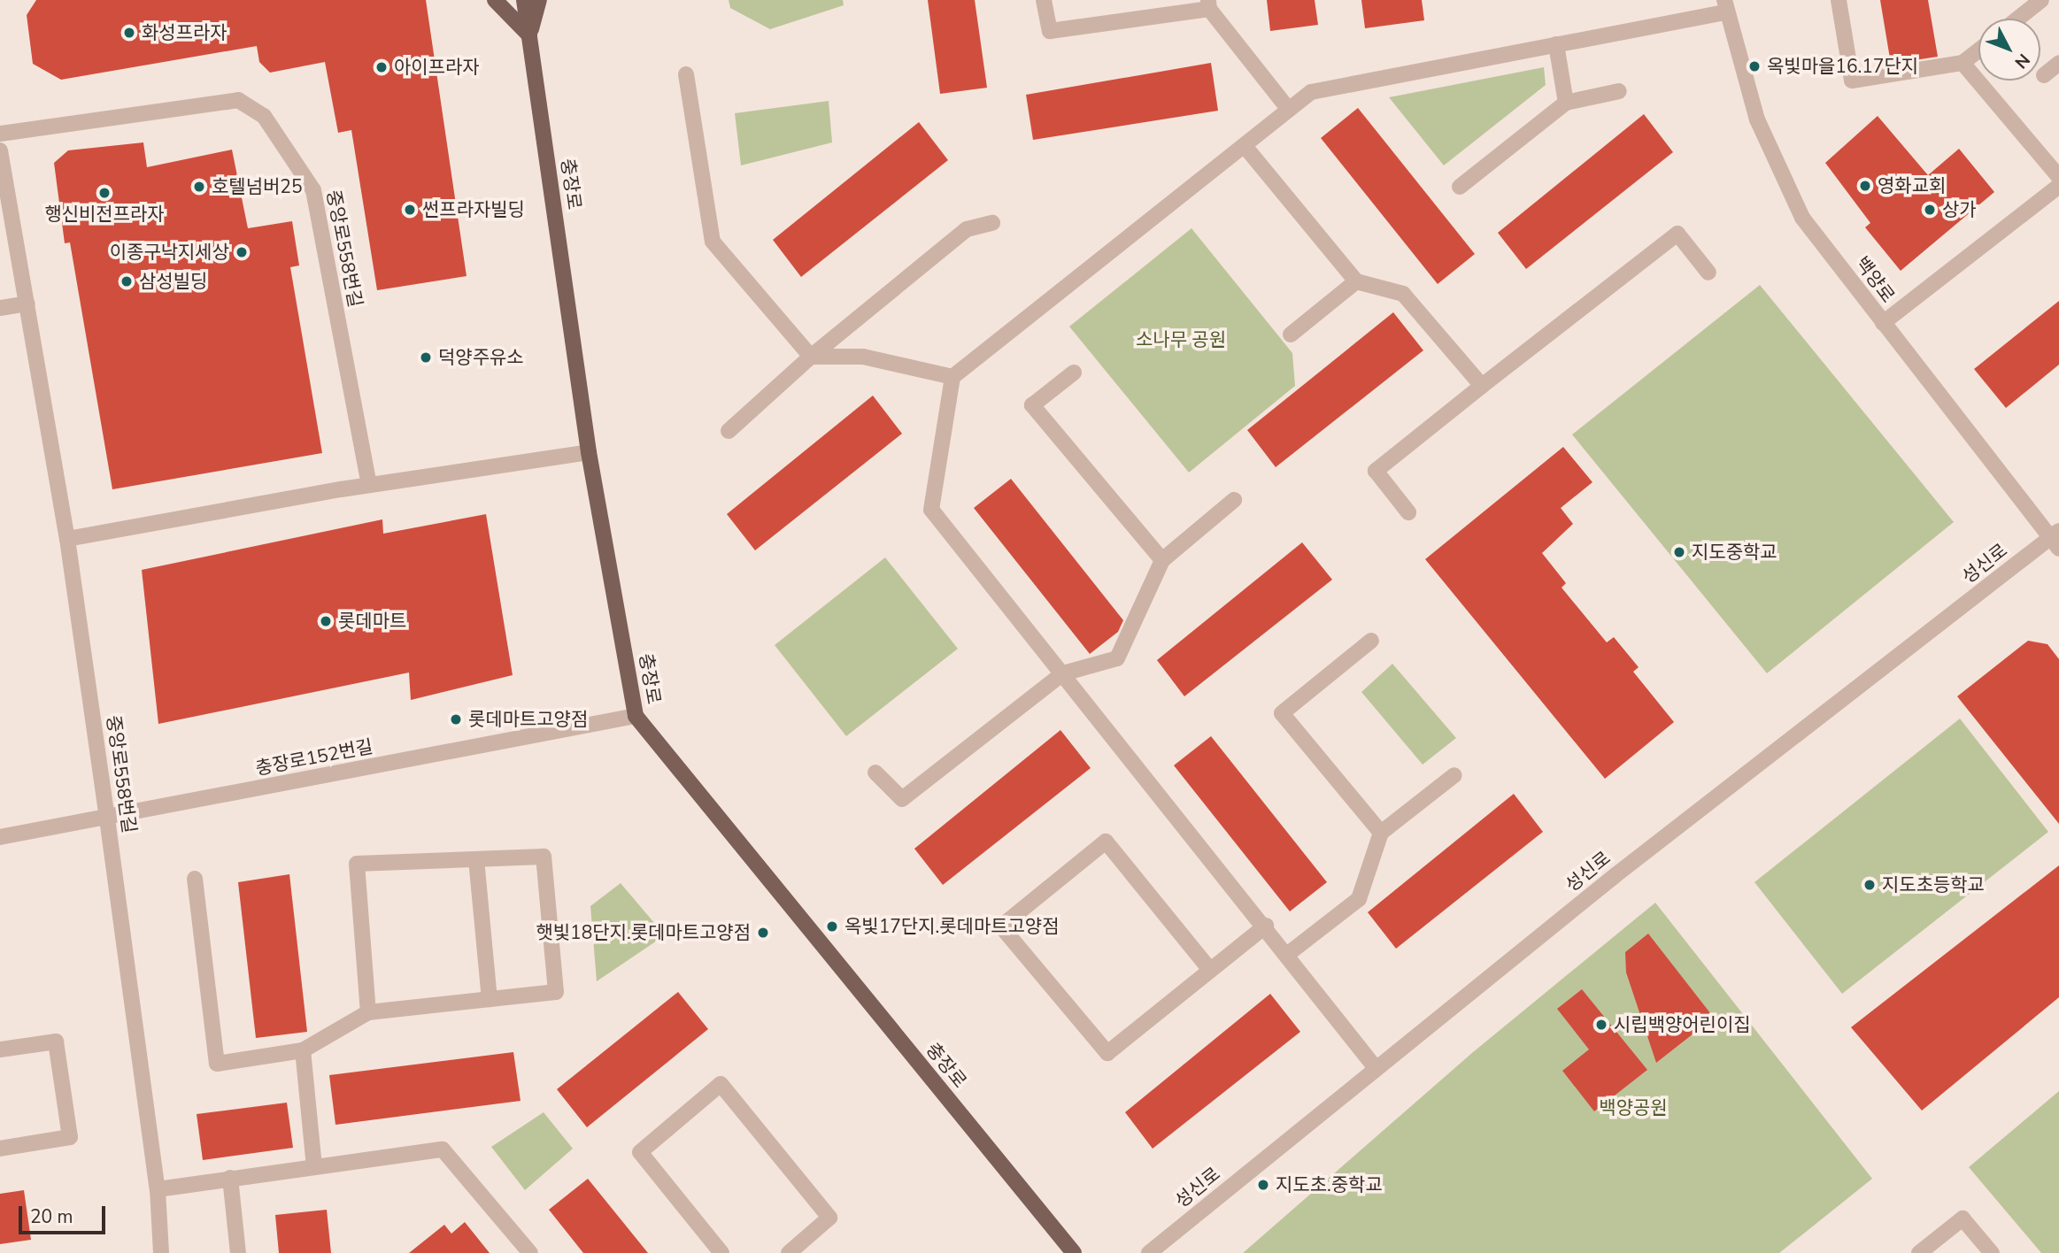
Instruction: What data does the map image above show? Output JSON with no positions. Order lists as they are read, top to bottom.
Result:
{
  "streets": {
    "main road": ["충장로"],
    "street": [
      "중앙로558번길",
      "백양로",
      "성신로",
      "충장로152번길"
    ]
  },
  "crossings": [
    ["충장로", "충장로152번길"],
    ["중앙로558번길", "충장로152번길"],
    ["백양로", "성신로"]
  ],
  "parks": ["소나무 공원", "백양공원"],
  "places": [
    "화성프라자",
    "옥빛마을16.17단지",
    "아이프라자",
    "영화교회",
    "호텔넘버25",
    "행신비전프라자",
    "썬프라자빌딩",
    "상가",
    "이종구낙지세상",
    "삼성빌딩",
    "덕양주유소",
    "지도중학교",
    "롯데마트",
    "롯데마트고양점",
    "지도초등학교",
    "옥빛17단지.롯데마트고양점",
    "햇빛18단지.롯데마트고양점",
    "시립백양어린이집",
    "지도초.중학교"
  ],
  "scale_bar": "20 m",
  "north": "bottom right"
}
